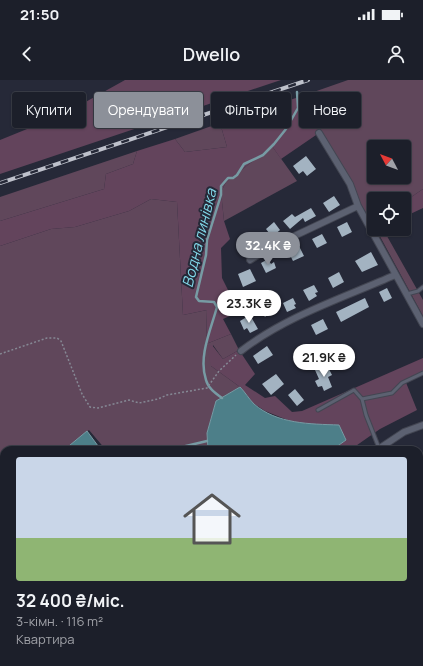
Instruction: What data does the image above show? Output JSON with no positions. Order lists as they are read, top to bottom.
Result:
{
  "water": ["Водна линівка"],
  "north": "top left",
  "page": {
    "status": "21:50",
    "header": "Dwello",
    "chip": [
      "Купити",
      "Орендувати",
      "Фільтри",
      "Нове"
    ],
    "price": ["32.4K ₴", "23.3K ₴", "21.9K ₴"],
    "list": [
      {
        "name": "32 400 ₴/міс.",
        "note": "3-кімн. · 116 m² · Квартира"
      }
    ]
  }
}
